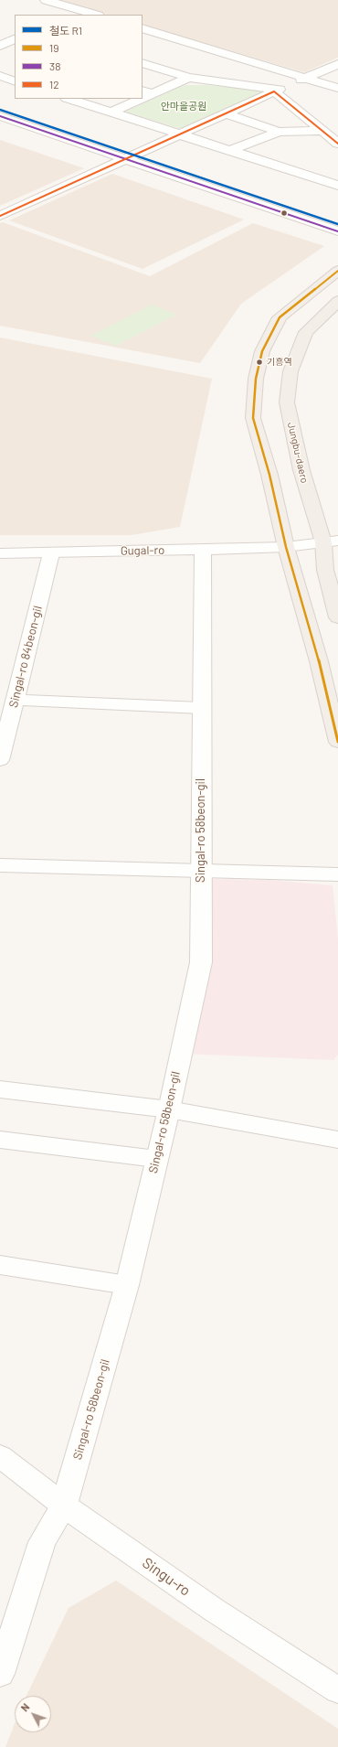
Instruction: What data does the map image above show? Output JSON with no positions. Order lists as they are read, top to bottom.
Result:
{
  "streets": {
    "main road": ["Jungbu-daero"],
    "street": [
      "Gugal-ro",
      "Singal-ro 84beon-gil",
      "Singal-ro 58beon-gil",
      "Singu-ro"
    ]
  },
  "crossings": [
    ["Jungbu-daero", "Gugal-ro"],
    ["Gugal-ro", "Singal-ro 84beon-gil"],
    ["Gugal-ro", "Singal-ro 58beon-gil"],
    ["Singal-ro 58beon-gil", "Singu-ro"]
  ],
  "parks": ["안마을공원"],
  "places": ["기흥역"],
  "lines": [
    "transit line 12",
    "rail line R1",
    "transit line 38",
    "transit line 19"
  ],
  "legend": [
    "철도 R1",
    "19",
    "38",
    "12"
  ],
  "north": "top left"
}
